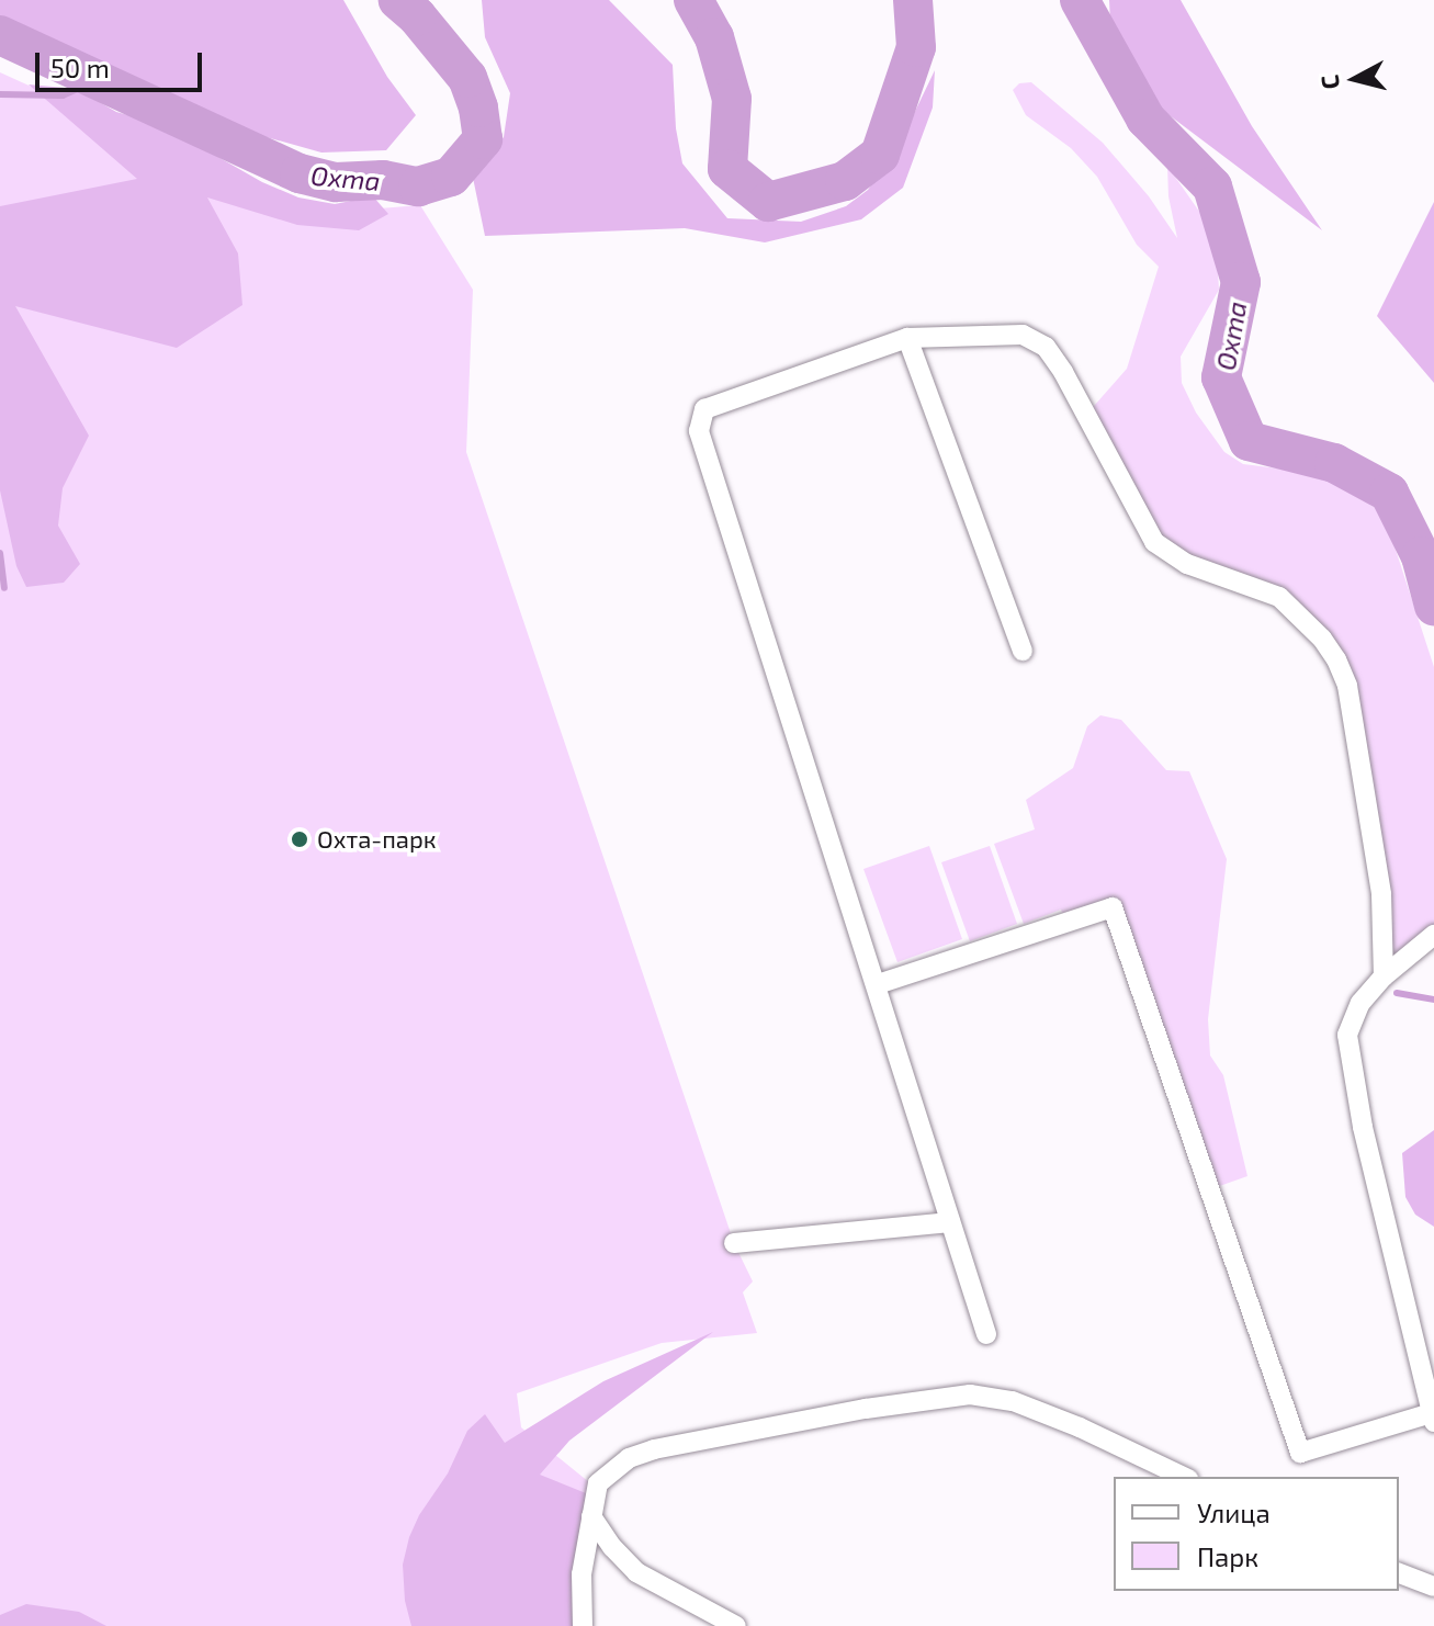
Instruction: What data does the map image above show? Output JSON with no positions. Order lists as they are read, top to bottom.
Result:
{
  "water": ["Охта"],
  "places": ["Охта-парк"],
  "legend": ["Улица", "Парк"],
  "scale_bar": "50 m",
  "north": "left"
}
